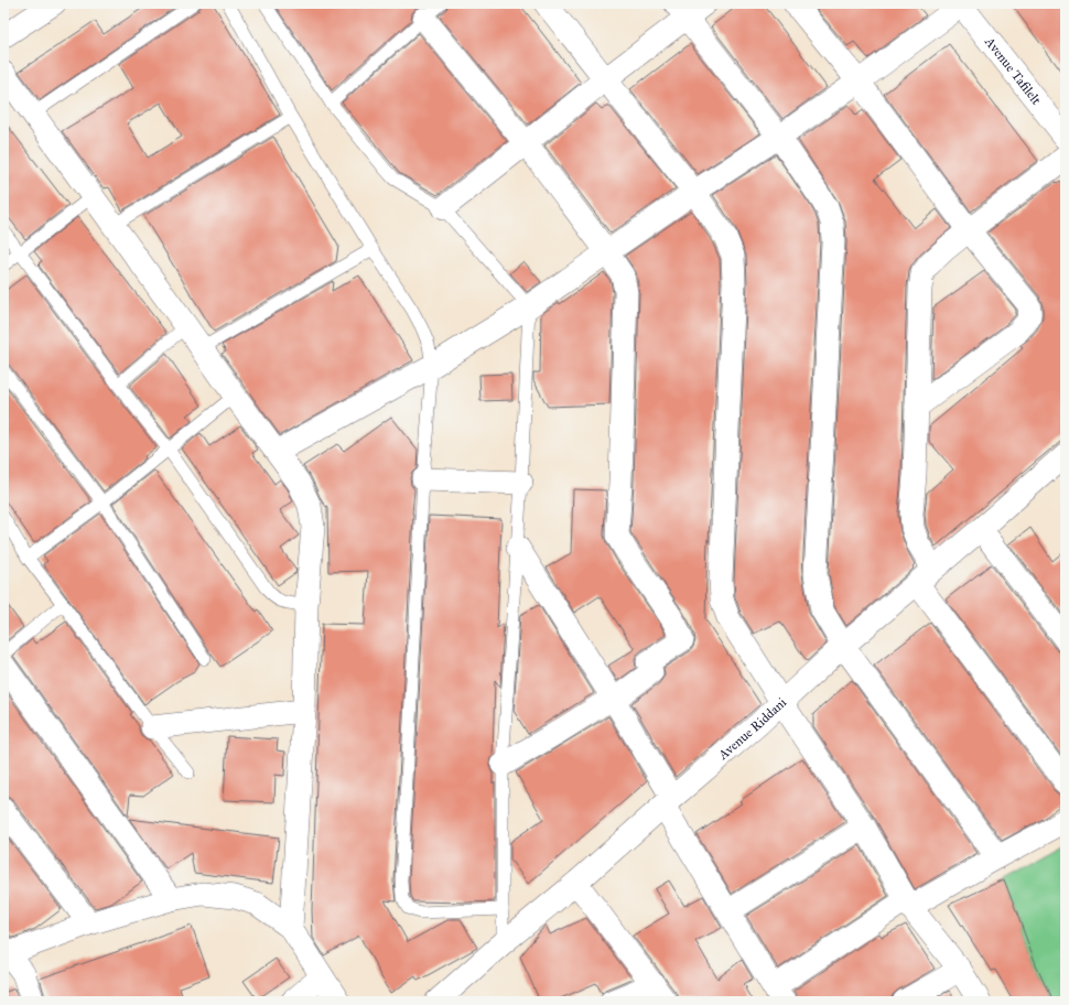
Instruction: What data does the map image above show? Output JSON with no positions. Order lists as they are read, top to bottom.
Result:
{
  "streets": {
    "street": ["Avenue Tafilelt", "Avenue Riddani"]
  }
}
